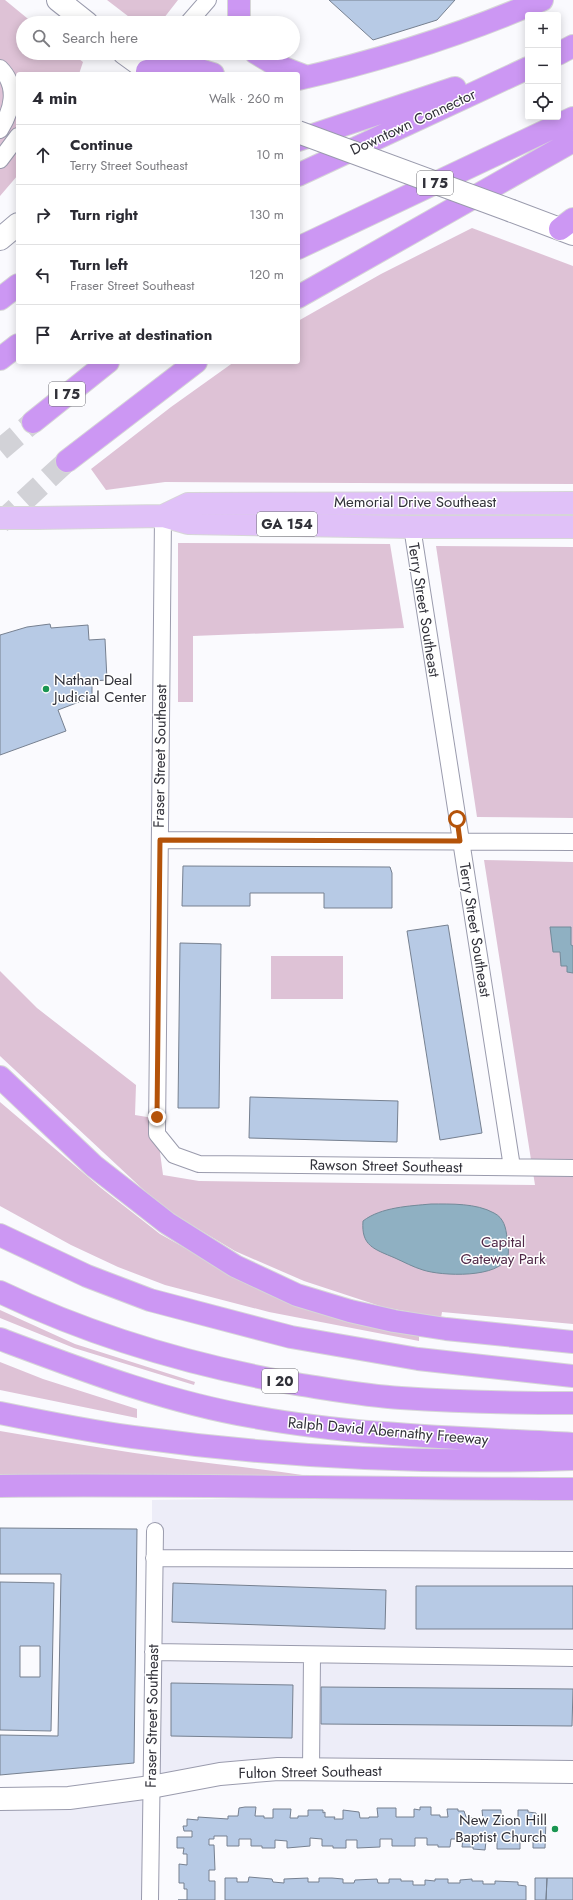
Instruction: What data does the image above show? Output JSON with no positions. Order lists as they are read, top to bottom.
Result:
{
  "streets": {
    "highway": [
      "Downtown Connector",
      "I 75",
      "I 20",
      "Ralph David Abernathy Freeway"
    ],
    "main road": ["Memorial Drive Southeast", "GA 154"],
    "street": [
      "Terry Street Southeast",
      "Fraser Street Southeast",
      "Rawson Street Southeast",
      "Fulton Street Southeast"
    ]
  },
  "crossings": [
    ["Memorial Drive Southeast", "Terry Street Southeast"],
    ["Memorial Drive Southeast", "Fraser Street Southeast"],
    ["Terry Street Southeast", "Rawson Street Southeast"],
    ["Fraser Street Southeast", "Rawson Street Southeast"],
    ["Fraser Street Southeast", "Fulton Street Southeast"]
  ],
  "parks": ["Capital Gateway Park"],
  "places": ["Nathan Deal Judicial Center", "New Zion Hill Baptist Church"],
  "page": {
    "map_buttons": ["+", "−"],
    "search": "Search here",
    "heading": ["4 min", "Walk · 260 m"],
    "list": [
      ["Continue", "Terry Street Southeast", "10 m"],
      ["Turn right", "130 m"],
      ["Turn left", "Fraser Street Southeast", "120 m"],
      "Arrive at destination"
    ]
  }
}
